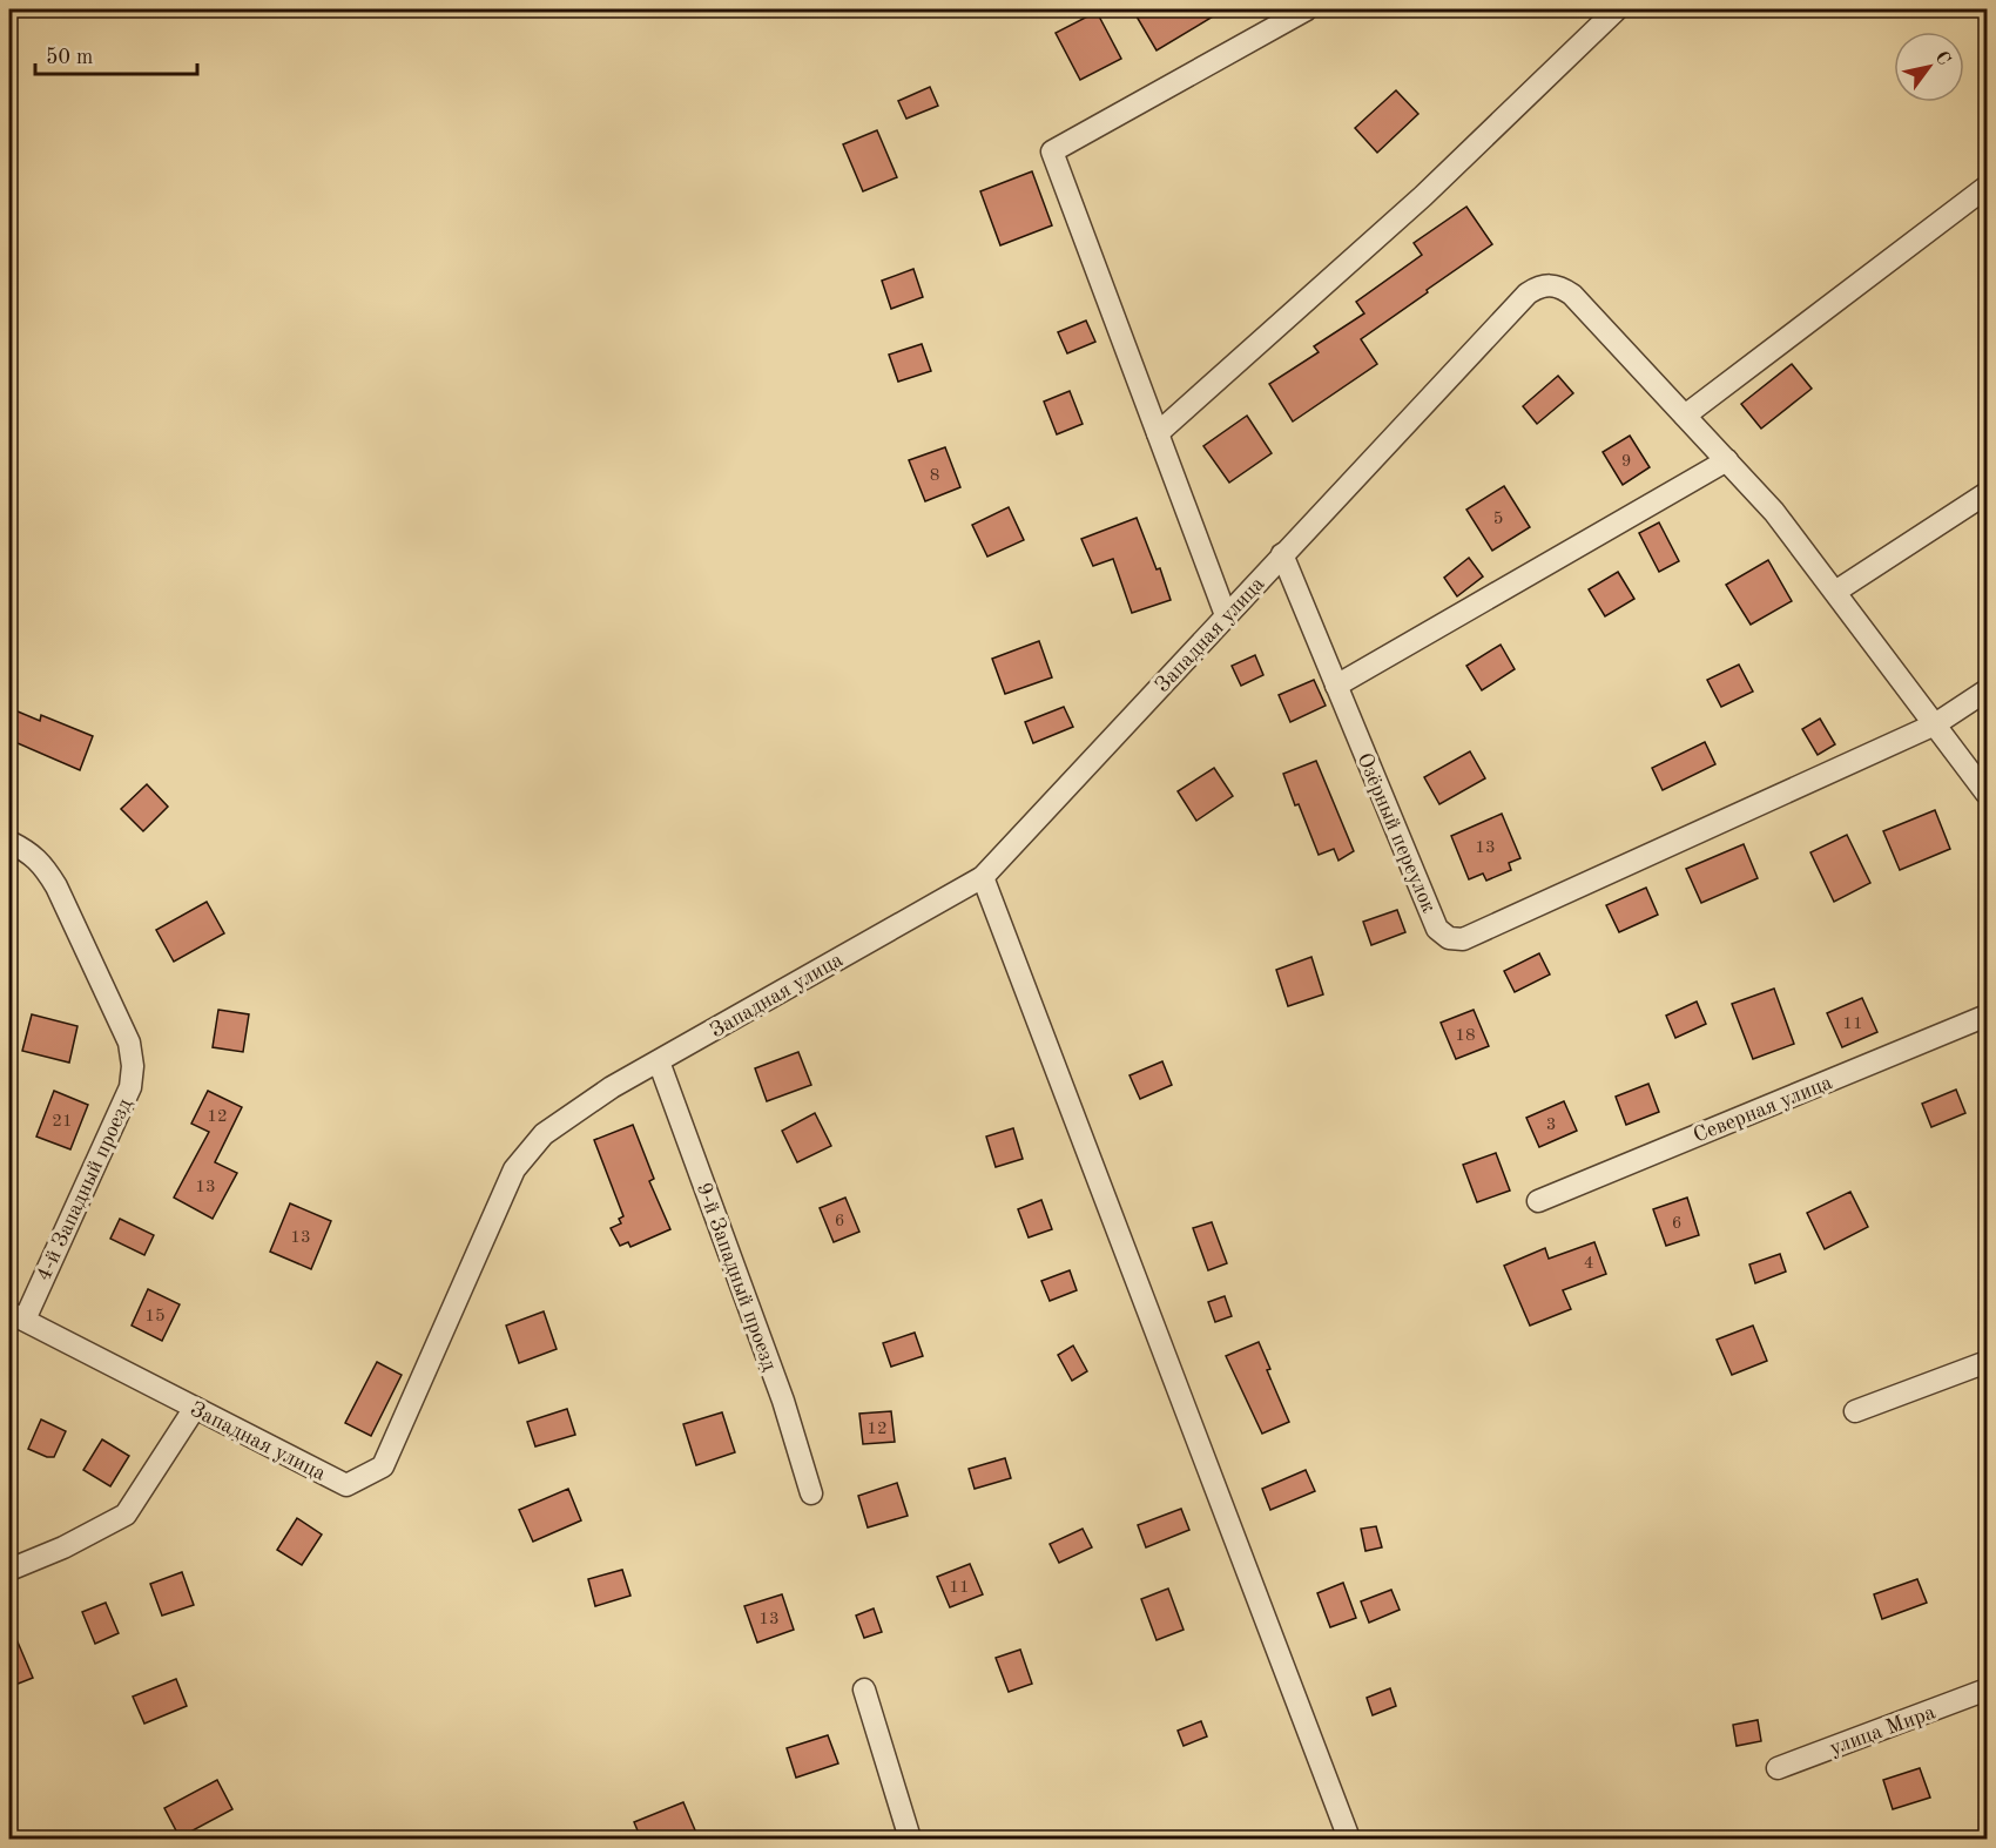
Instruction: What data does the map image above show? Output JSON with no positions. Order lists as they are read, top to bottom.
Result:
{
  "streets": {
    "street": [
      "Западная улица",
      "Озёрный переулок",
      "Северная улица",
      "4-й Западный проезд",
      "9-й Западный проезд",
      "улица Мира"
    ]
  },
  "crossings": [
    ["Западная улица", "Озёрный переулок"],
    ["Западная улица", "4-й Западный проезд"],
    ["Западная улица", "9-й Западный проезд"]
  ],
  "house_numbers": [
    "9",
    "8",
    "5",
    "13",
    "11",
    "18",
    "12",
    "21",
    "3",
    "13",
    "6",
    "6",
    "13",
    "4",
    "15",
    "12",
    "11",
    "13"
  ],
  "scale_bar": "50 m",
  "north": "top right"
}
